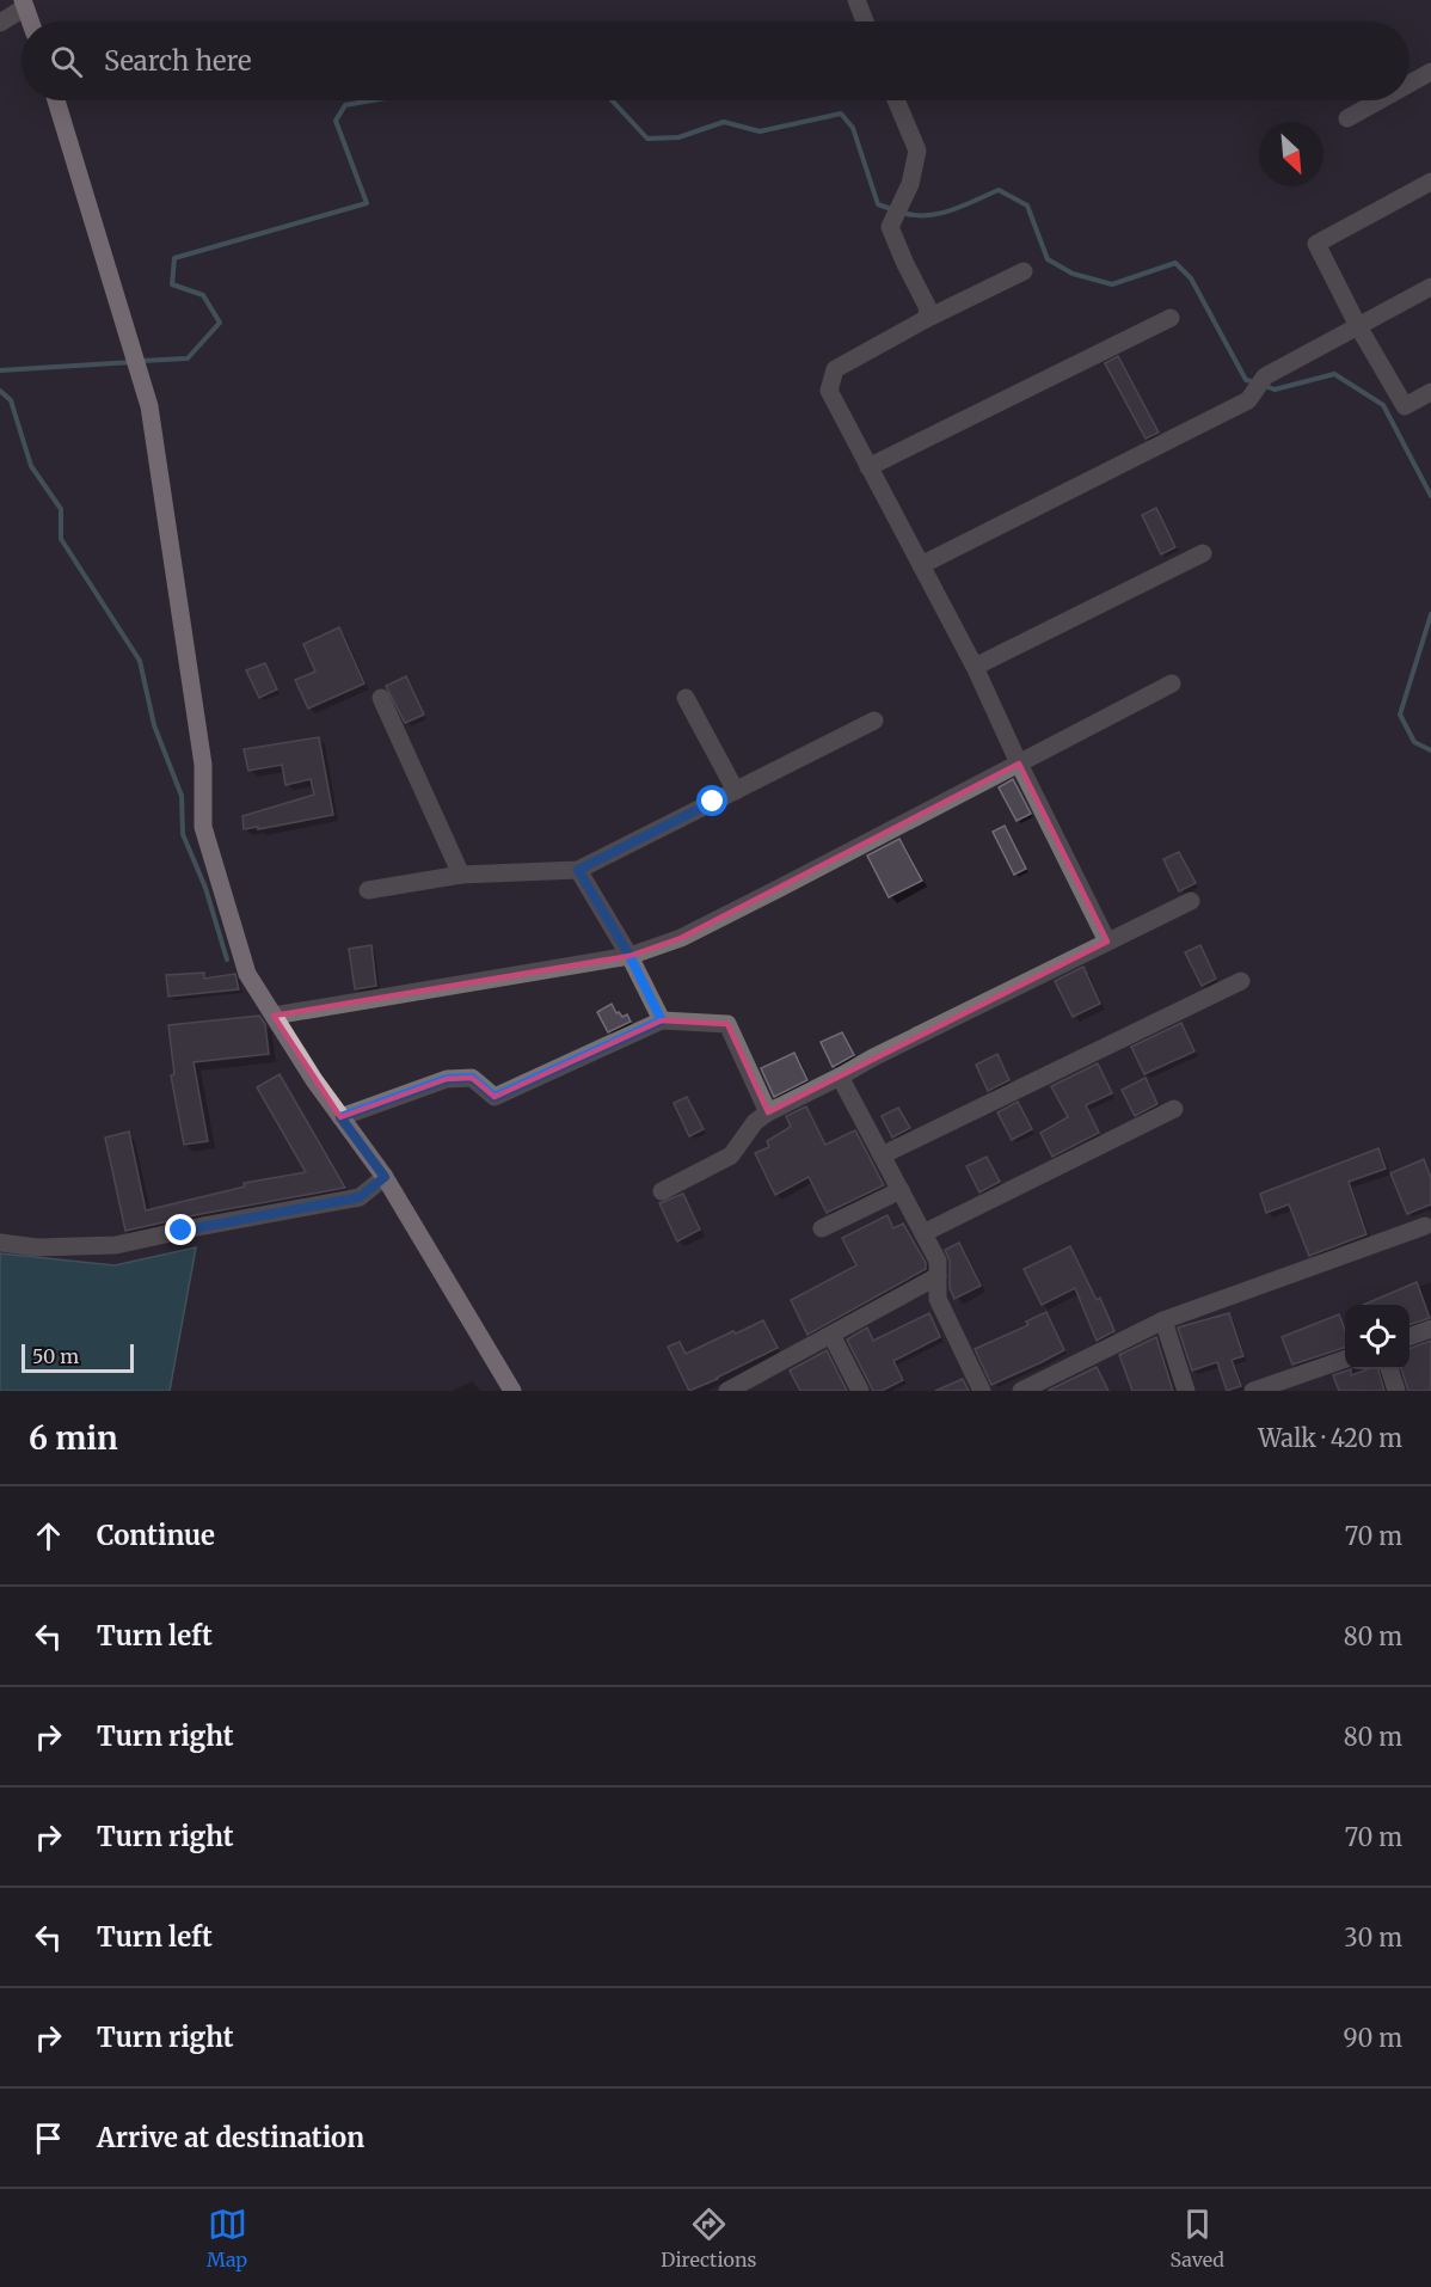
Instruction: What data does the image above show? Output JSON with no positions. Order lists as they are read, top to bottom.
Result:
{
  "scale_bar": "50 m",
  "north": "bottom right",
  "page": {
    "search": "Search here",
    "scale": "50 m",
    "heading": ["6 min", "Walk · 420 m"],
    "list": [
      ["Continue", "70 m"],
      ["Turn left", "80 m"],
      ["Turn right", "80 m"],
      ["Turn right", "70 m"],
      ["Turn left", "30 m"],
      ["Turn right", "90 m"],
      "Arrive at destination"
    ],
    "nav": ["Map", "Directions", "Saved"]
  }
}
